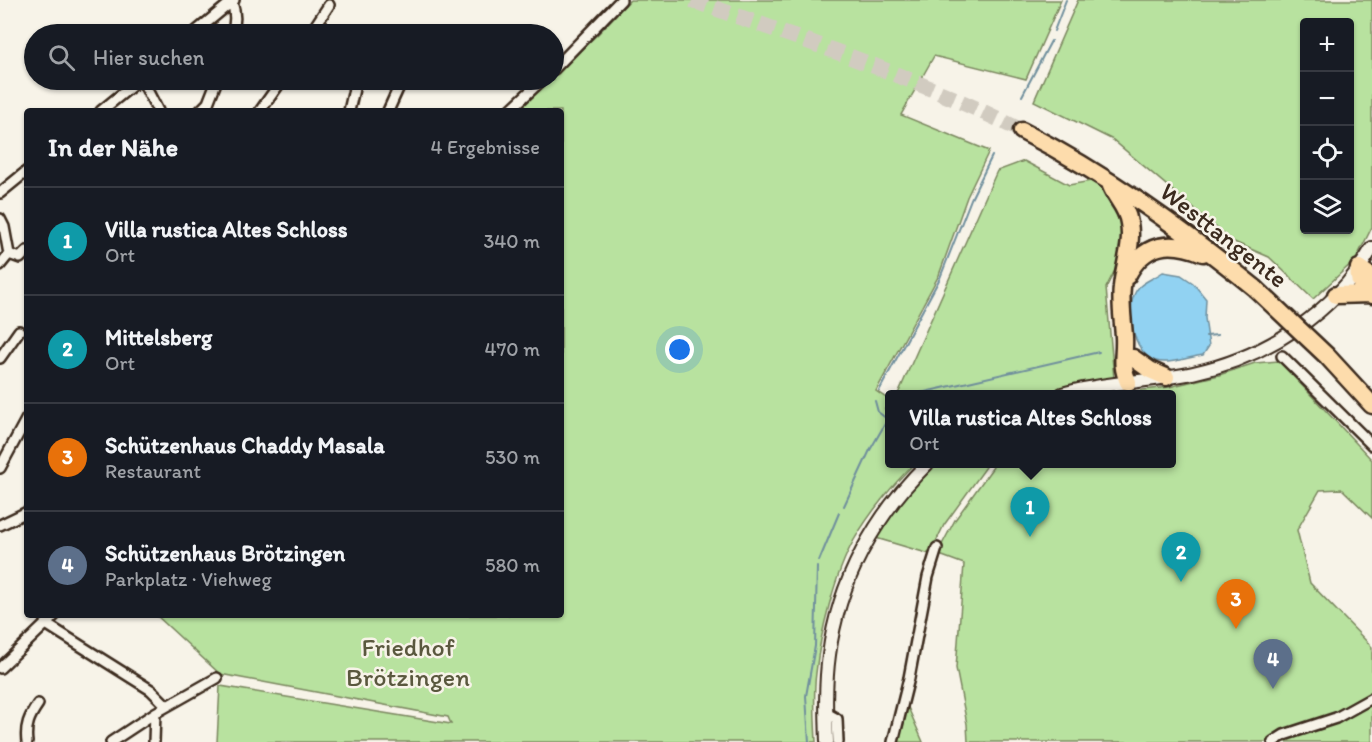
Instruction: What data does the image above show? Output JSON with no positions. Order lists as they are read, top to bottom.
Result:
{
  "streets": {
    "highway": ["Westtangente"]
  },
  "parks": ["Friedhof Brötzingen"],
  "page": {
    "map_buttons": ["+", "−"],
    "search": "Hier suchen",
    "heading": ["In der Nähe", "4 Ergebnisse"],
    "list": [
      {
        "mark": "1",
        "name": "Villa rustica Altes Schloss",
        "note": "Ort",
        "value": "340 m"
      },
      {
        "mark": "2",
        "name": "Mittelsberg",
        "note": "Ort",
        "value": "470 m"
      },
      {
        "mark": "3",
        "name": "Schützenhaus Chaddy Masala",
        "note": "Restaurant",
        "value": "530 m"
      },
      {
        "mark": "4",
        "name": "Schützenhaus Brötzingen",
        "note": "Parkplatz · Viehweg",
        "value": "580 m"
      }
    ],
    "popup": ["Villa rustica Altes Schloss", "Ort"],
    "pins": [
      "1",
      "2",
      "3",
      "4"
    ]
  }
}
